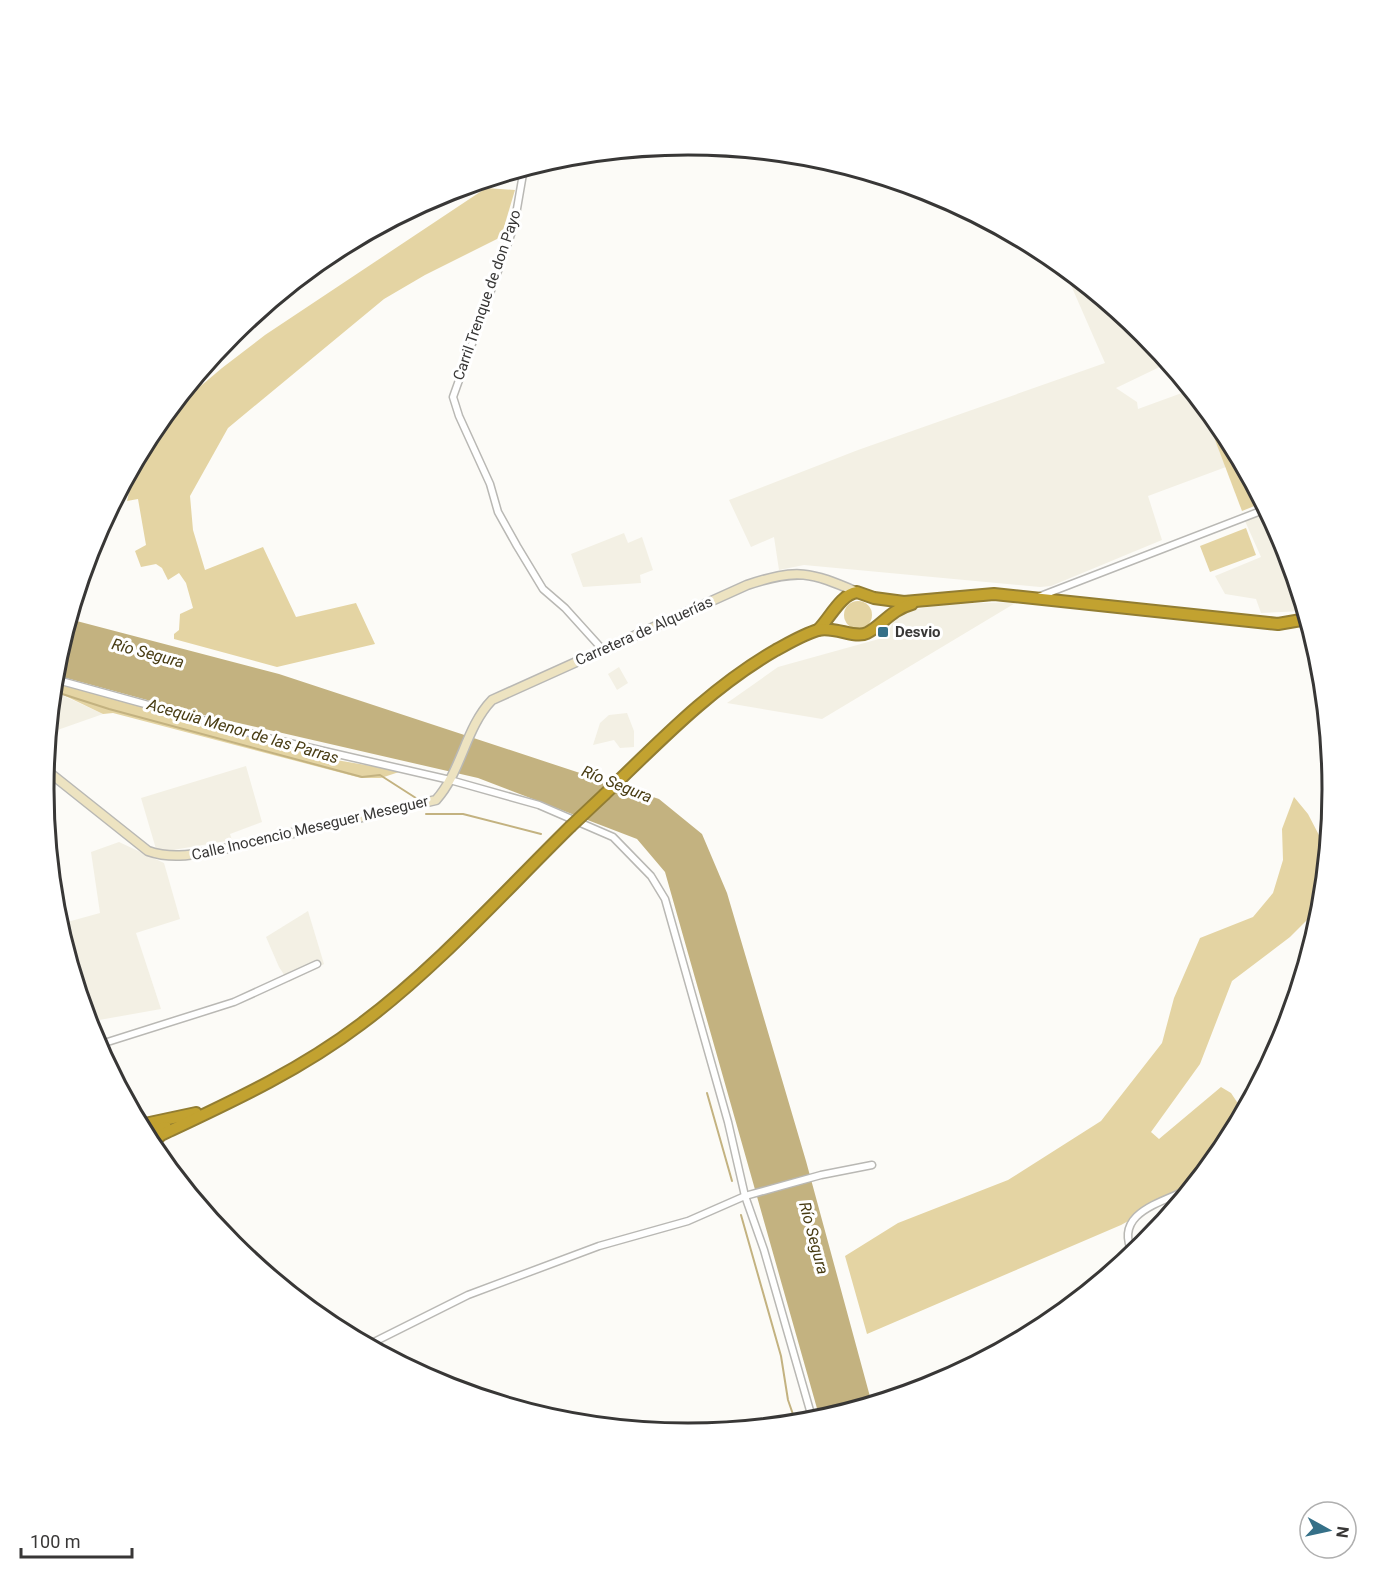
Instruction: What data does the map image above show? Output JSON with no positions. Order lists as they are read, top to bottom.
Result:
{
  "streets": {
    "street": ["Carril Trenque de don Payo", "Carretera de Alquerías", "Calle Inocencio Meseguer Meseguer"]
  },
  "crossings": [
    ["Carril Trenque de don Payo", "Carretera de Alquerías"],
    ["Carretera de Alquerías", "Calle Inocencio Meseguer Meseguer"]
  ],
  "water": ["Río Segura", "Acequia Menor de las Parras"],
  "places": {
    "transit": ["Desvio"]
  },
  "scale_bar": "100 m",
  "north": "right"
}
